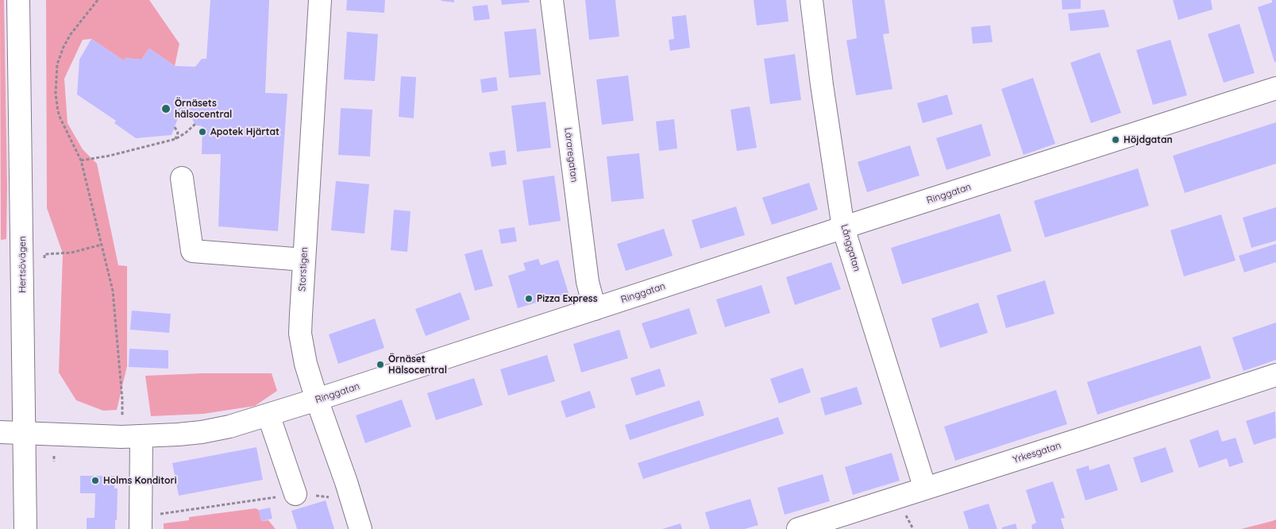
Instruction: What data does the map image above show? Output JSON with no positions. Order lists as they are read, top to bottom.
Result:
{
  "streets": {
    "street": [
      "Läraregatan",
      "Ringgatan",
      "Långgatan",
      "Hertsövägen",
      "Storstigen",
      "Yrkesgatan"
    ]
  },
  "crossings": [
    ["Läraregatan", "Ringgatan"],
    ["Ringgatan", "Långgatan"],
    ["Ringgatan", "Hertsövägen"],
    ["Ringgatan", "Storstigen"],
    ["Långgatan", "Yrkesgatan"]
  ],
  "places": [
    "Örnäsets hälsocentral",
    "Apotek Hjärtat",
    "Höjdgatan",
    "Pizza Express",
    "Örnäset Hälsocentral",
    "Holms Konditori"
  ]
}
